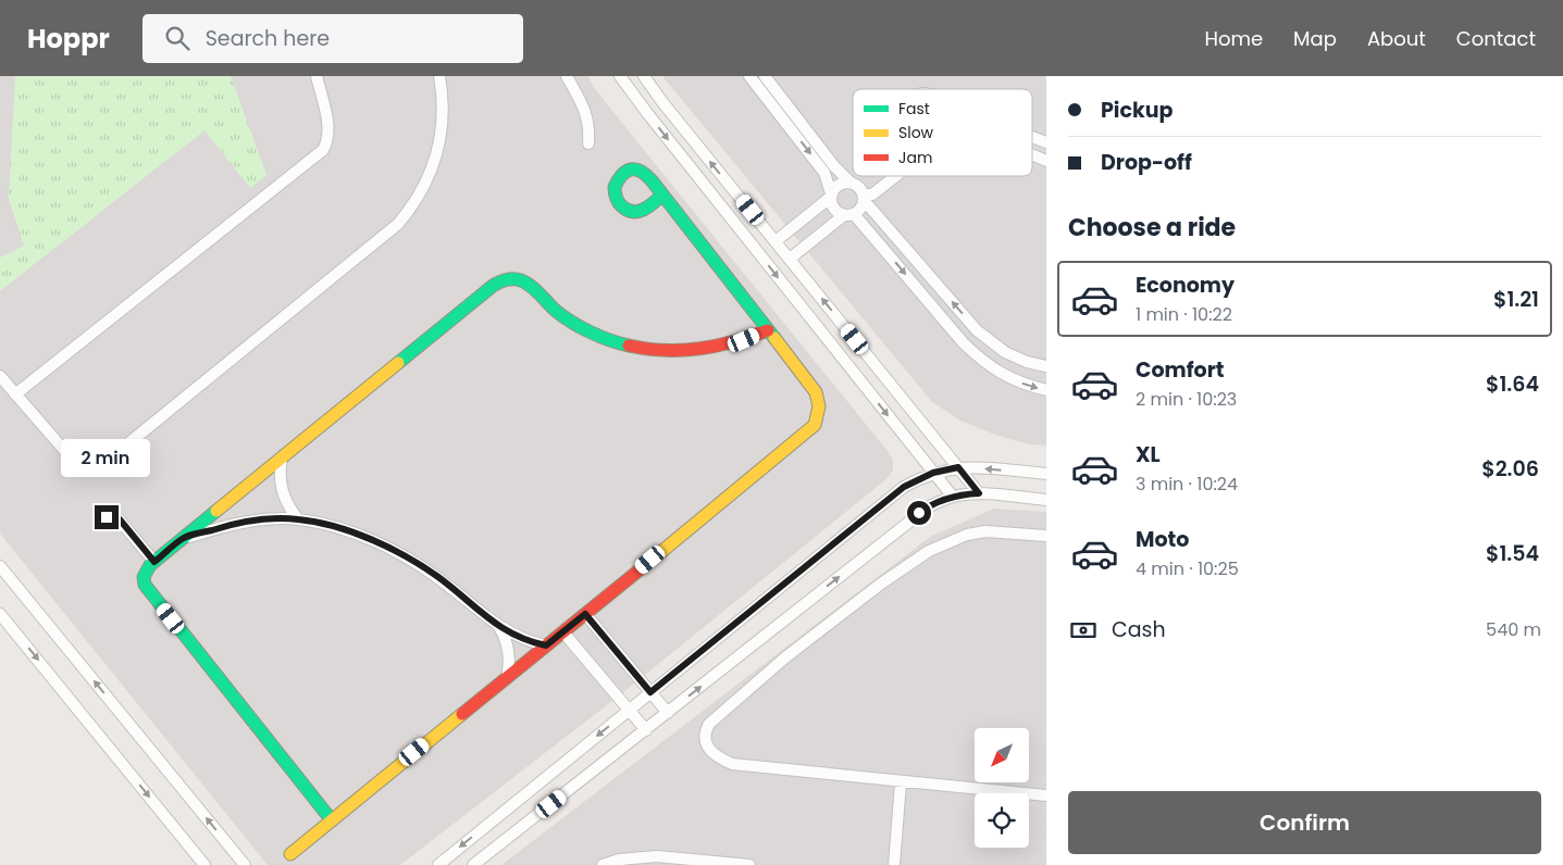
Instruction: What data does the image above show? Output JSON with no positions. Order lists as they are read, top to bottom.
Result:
{
  "legend": ["Fast", "Slow", "Jam"],
  "north": "bottom left",
  "page": {
    "header": "Hoppr",
    "search": "Search here",
    "nav": [
      "Home",
      "Map",
      "About",
      "Contact"
    ],
    "banner": ["Pickup", "Drop-off"],
    "heading": "Choose a ride",
    "list": [
      {
        "name": "Economy",
        "note": "1 min · 10:22",
        "value": "$1.21"
      },
      {
        "name": "Comfort",
        "note": "2 min · 10:23",
        "value": "$1.64"
      },
      {
        "name": "XL",
        "note": "3 min · 10:24",
        "value": "$2.06"
      },
      {
        "name": "Moto",
        "note": "4 min · 10:25",
        "value": "$1.54"
      }
    ],
    "bubble": "2 min",
    "pay": ["Cash", "540 m"],
    "buttons": "Confirm"
  }
}
